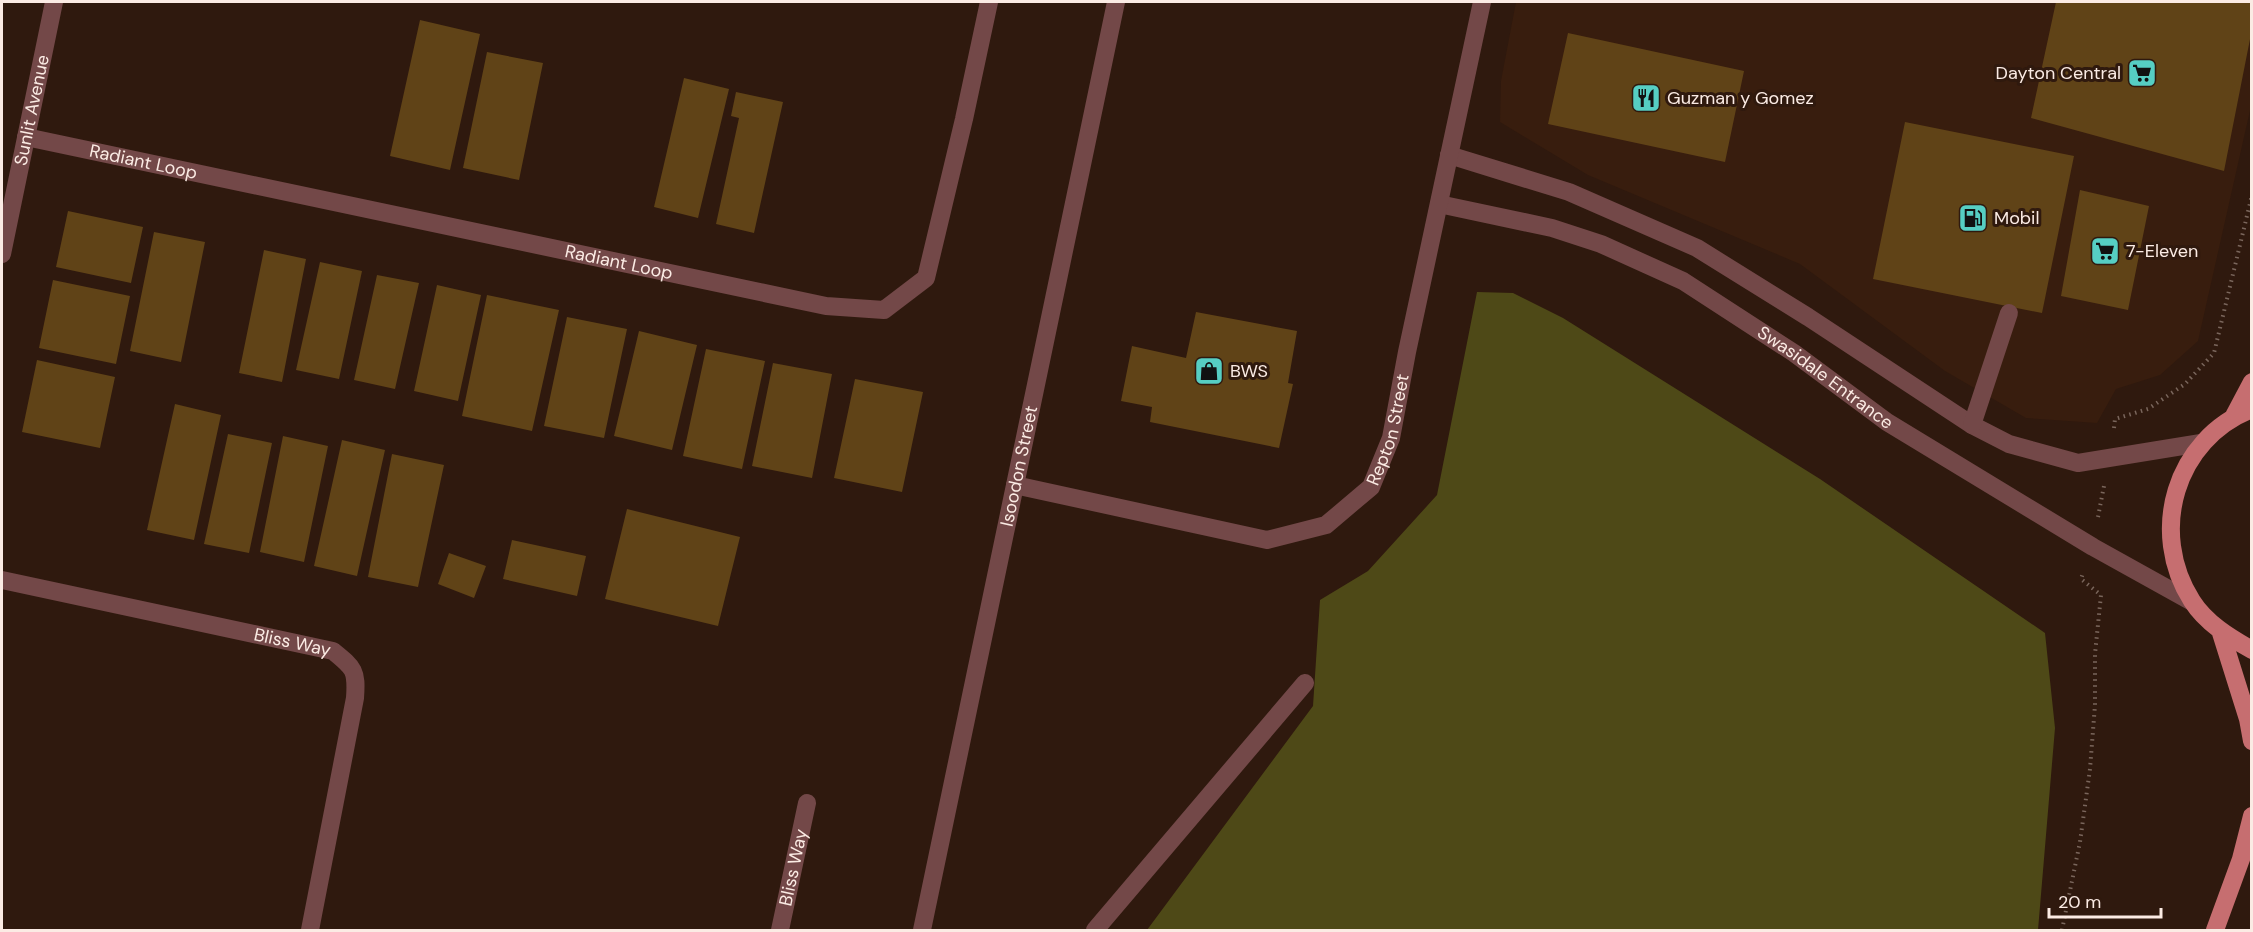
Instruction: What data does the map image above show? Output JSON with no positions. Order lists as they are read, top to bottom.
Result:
{
  "streets": {
    "street": [
      "Sunlit Avenue",
      "Radiant Loop",
      "Swasidale Entrance",
      "Repton Street",
      "Isoodon Street",
      "Bliss Way"
    ]
  },
  "crossings": [
    ["Sunlit Avenue", "Radiant Loop"],
    ["Swasidale Entrance", "Repton Street"],
    ["Repton Street", "Isoodon Street"]
  ],
  "places": {
    "supermarket": ["Dayton Central", "7-Eleven"],
    "restaurant": ["Guzman y Gomez"],
    "fuel station": ["Mobil"],
    "shop": ["BWS"]
  },
  "scale_bar": "20 m"
}
